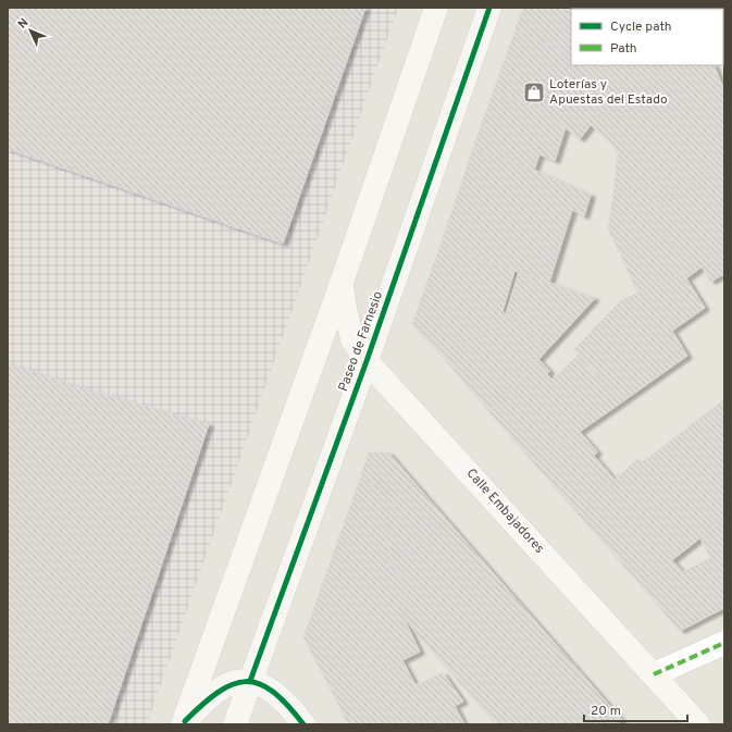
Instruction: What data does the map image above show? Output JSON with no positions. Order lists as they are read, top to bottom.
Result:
{
  "streets": {
    "main road": ["Paseo de Farnesio", "Calle Embajadores"]
  },
  "crossings": [
    ["Paseo de Farnesio", "Calle Embajadores"]
  ],
  "places": {
    "shop": ["Loterías y Apuestas del Estado"]
  },
  "legend": ["Cycle path", "Path"],
  "scale_bar": "20 m",
  "north": "top left"
}
